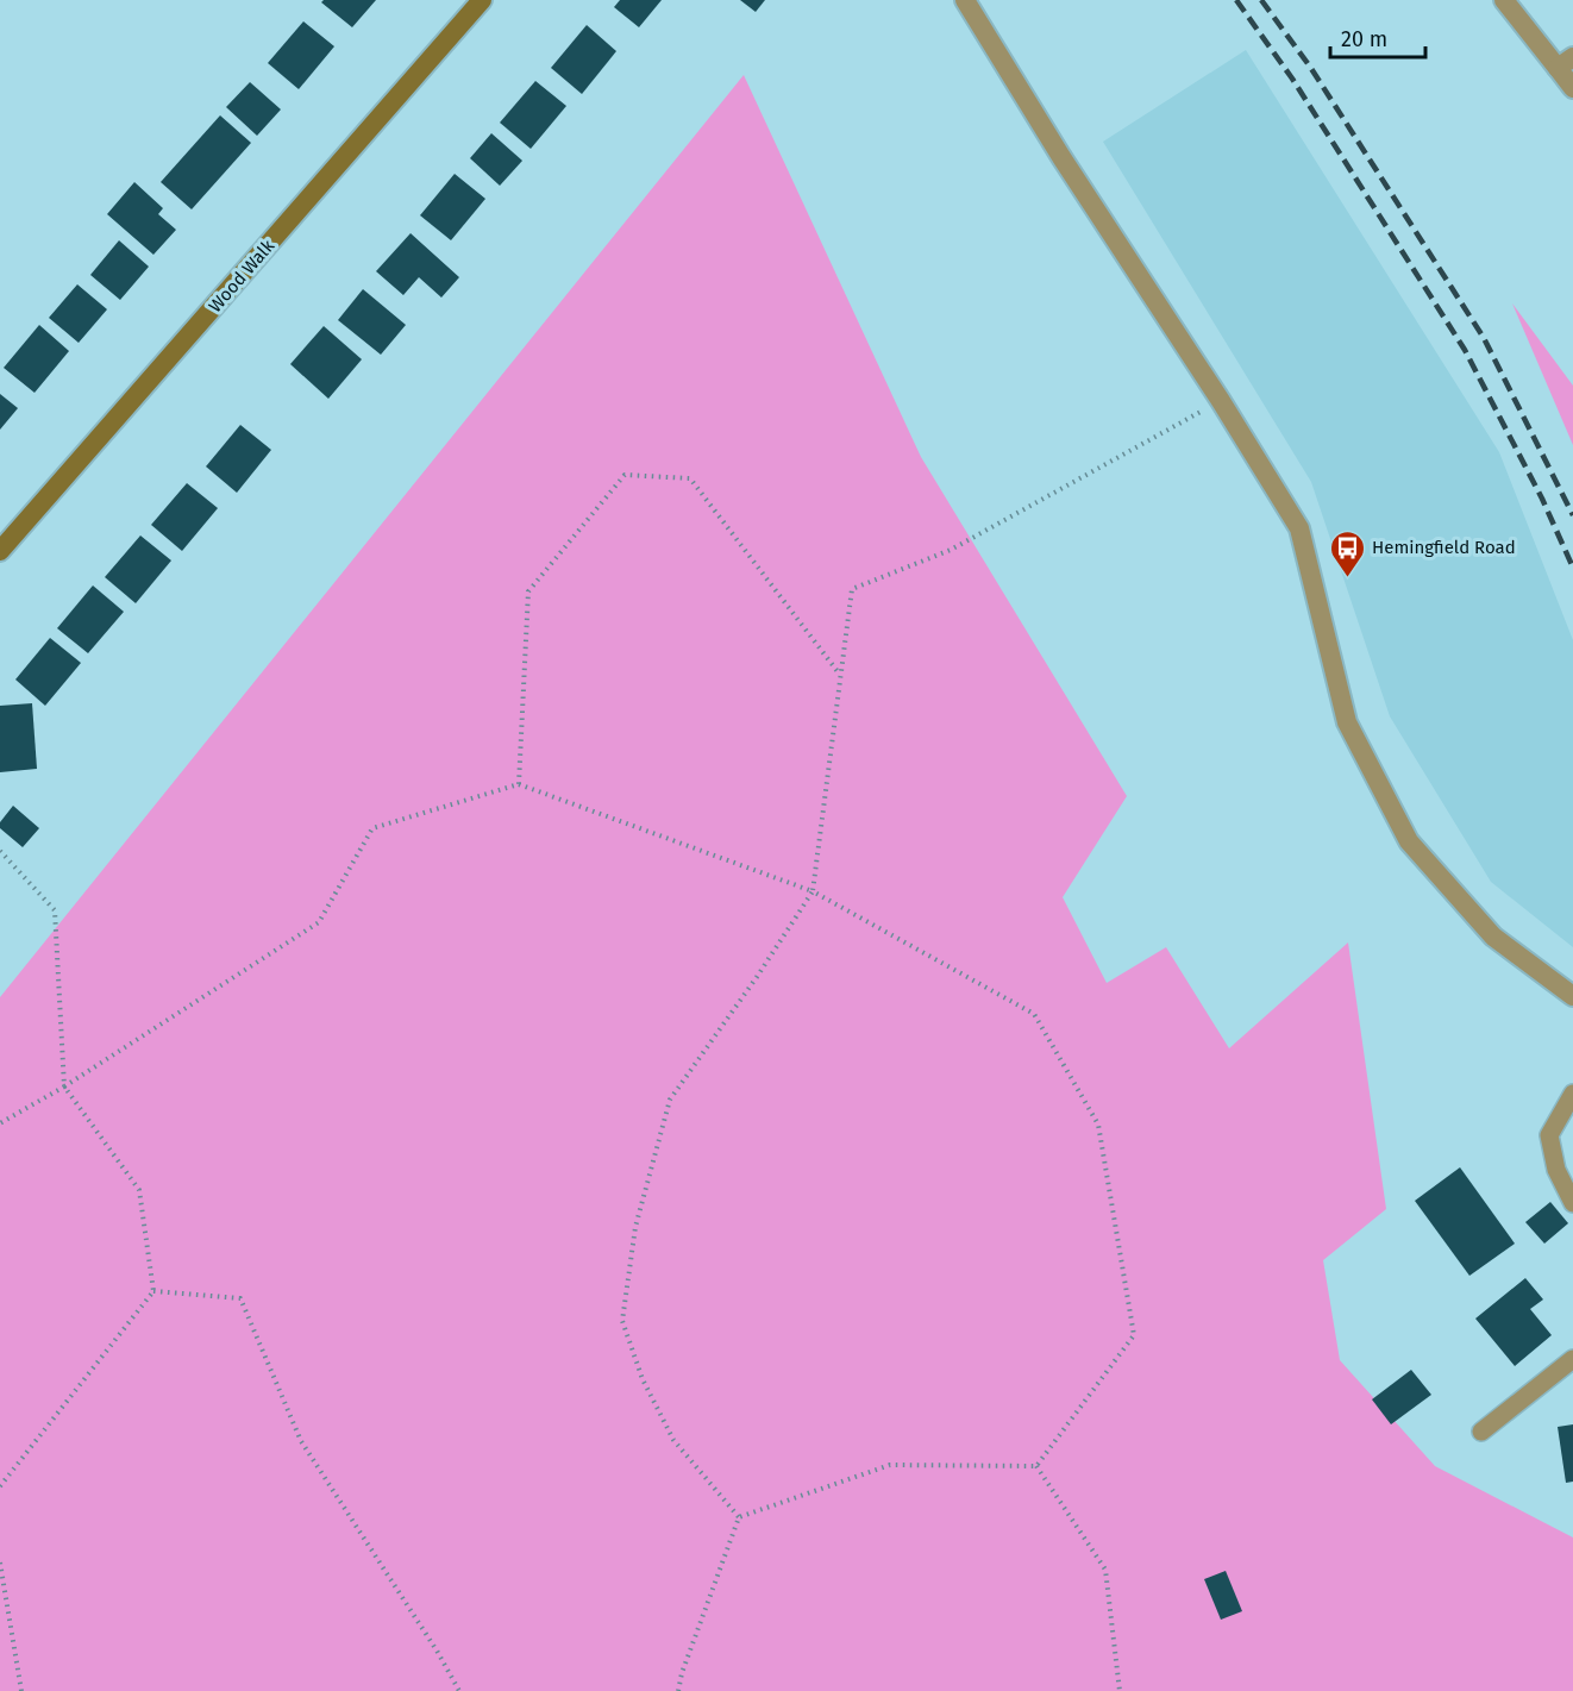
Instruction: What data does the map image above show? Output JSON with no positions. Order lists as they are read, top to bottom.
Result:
{
  "streets": {
    "main road": ["Wood Walk"]
  },
  "places": {
    "bus stop": ["Hemingfield Road"]
  },
  "scale_bar": "20 m"
}
